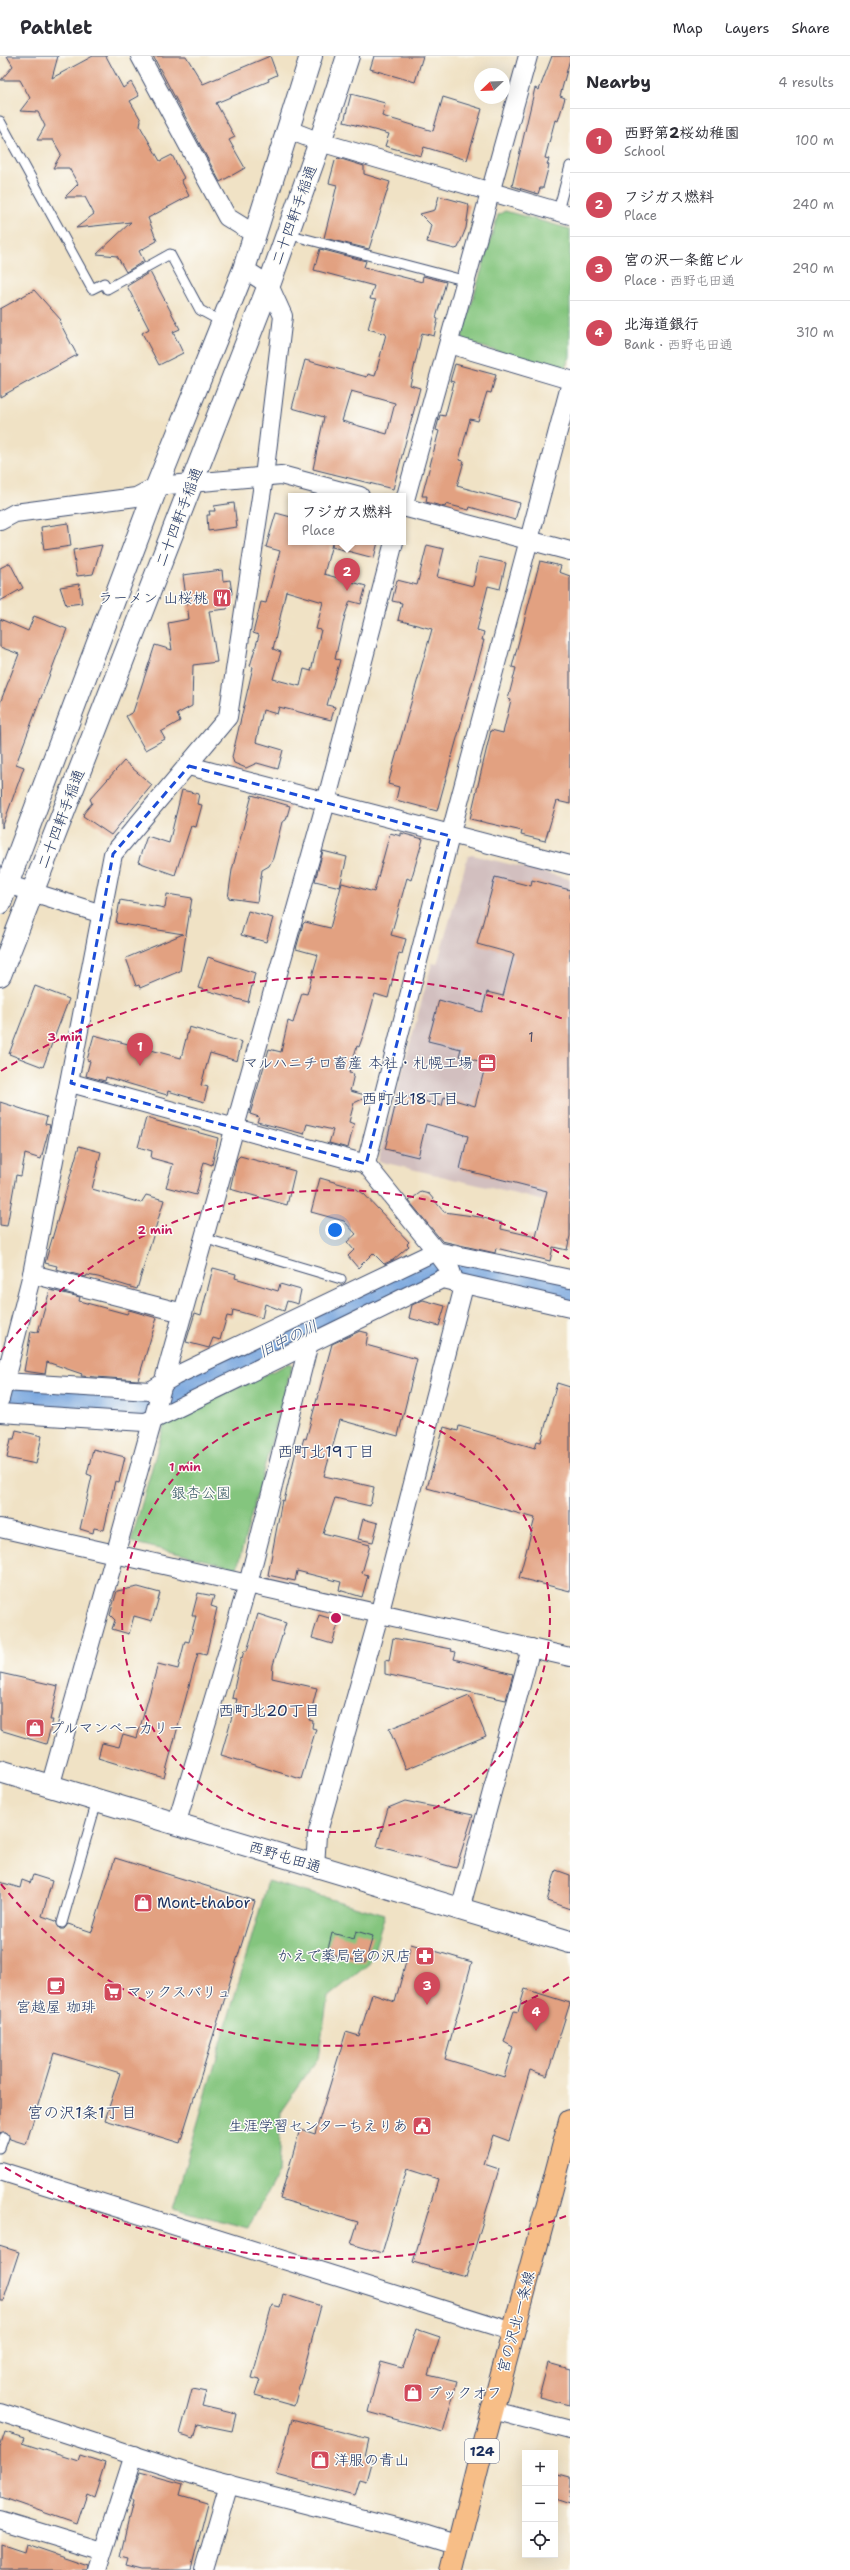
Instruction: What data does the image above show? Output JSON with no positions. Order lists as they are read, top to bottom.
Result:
{
  "streets": {
    "main road": ["宮の沢北一条線", "124"],
    "street": ["二十四軒手稲通", "西野屯田通"]
  },
  "districts": [
    "西町北18丁目",
    "西町北19丁目",
    "西町北20丁目",
    "宮の沢1条1丁目"
  ],
  "water": ["旧中の川"],
  "parks": ["銀杏公園"],
  "places": {
    "restaurant": ["ラーメン 山桜桃"],
    "office": ["マルハニチロ畜産 本社・札幌工場"],
    "shop": [
      "プルマンベーカリー",
      "Mont-thabor",
      "ブックオフ",
      "洋服の青山"
    ],
    "pharmacy": ["かえで薬局宮の沢店"],
    "cafe": ["宮越屋 珈琲"],
    "supermarket": ["マックスバリュ"],
    "public building": ["生涯学習センターちえりあ"]
  },
  "house_numbers": ["1"],
  "north": "bottom left",
  "page": {
    "header": "Pathlet",
    "nav": ["Map", "Layers", "Share"],
    "heading": ["Nearby", "4 results"],
    "list": [
      {
        "mark": "1",
        "name": "西野第2桜幼稚園",
        "note": "School",
        "value": "100 m"
      },
      {
        "mark": "2",
        "name": "フジガス燃料",
        "note": "Place",
        "value": "240 m"
      },
      {
        "mark": "3",
        "name": "宮の沢一条館ビル",
        "note": "Place · 西野屯田通",
        "value": "290 m"
      },
      {
        "mark": "4",
        "name": "北海道銀行",
        "note": "Bank · 西野屯田通",
        "value": "310 m"
      }
    ],
    "popup": ["フジガス燃料", "Place"],
    "pins": [
      "2",
      "1",
      "3",
      "4"
    ],
    "map_buttons": ["+", "−"]
  },
  "rings": ["3 min", "2 min", "1 min"]
}
